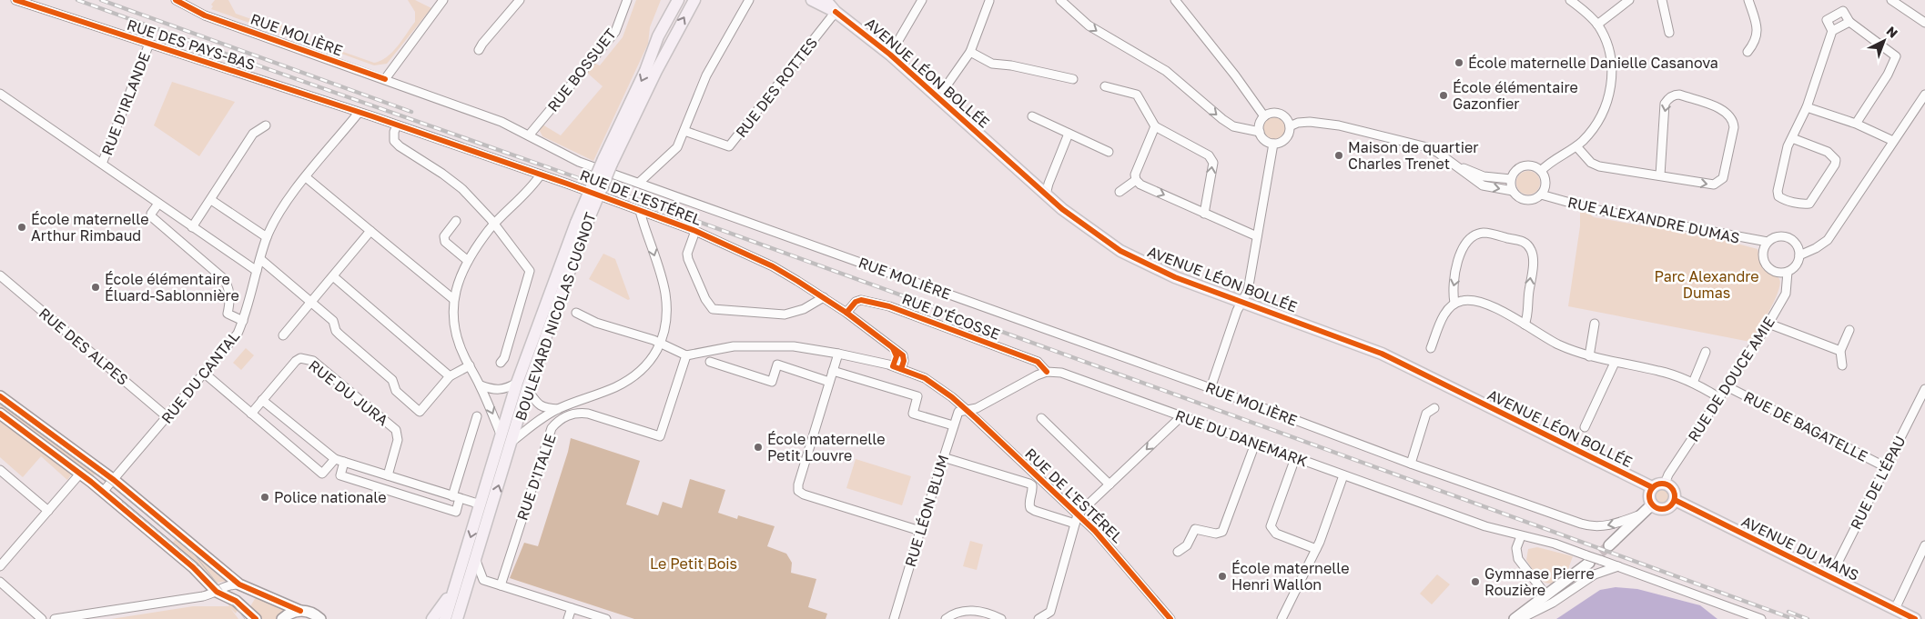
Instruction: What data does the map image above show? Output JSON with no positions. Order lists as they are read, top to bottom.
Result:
{
  "streets": {
    "main road": ["AVENUE LÉON BOLLÉE", "BOULEVARD NICOLAS CUGNOT", "AVENUE DU MANS"],
    "street": [
      "RUE MOLIÈRE",
      "RUE DES PAYS-BAS",
      "RUE BOSSUET",
      "RUE DES ROTTES",
      "RUE D'IRLANDE",
      "RUE DE L'ESTÉREL",
      "RUE ALEXANDRE DUMAS",
      "RUE D'ÉCOSSE",
      "RUE DES ALPES",
      "RUE DU CANTAL",
      "RUE DE DOUCE AMIE",
      "RUE DU JURA",
      "RUE DE BAGATELLE",
      "RUE DU DANEMARK",
      "RUE D'ITALIE",
      "RUE DE L'ÉPAU",
      "RUE LÉON BLUM"
    ]
  },
  "crossings": [
    ["RUE MOLIÈRE", "RUE BOSSUET"],
    ["RUE DES PAYS-BAS", "RUE D'IRLANDE"],
    ["RUE DES PAYS-BAS", "RUE DE L'ESTÉREL"],
    ["RUE DES PAYS-BAS", "RUE DU CANTAL"],
    ["AVENUE LÉON BOLLÉE", "RUE DES ROTTES"],
    ["AVENUE LÉON BOLLÉE", "RUE DE DOUCE AMIE"],
    ["AVENUE LÉON BOLLÉE", "AVENUE DU MANS"],
    ["RUE DE L'ESTÉREL", "RUE D'ÉCOSSE"],
    ["RUE DE L'ESTÉREL", "RUE DU CANTAL"],
    ["RUE DE L'ESTÉREL", "RUE D'ITALIE"],
    ["RUE DE L'ESTÉREL", "RUE LÉON BLUM"],
    ["RUE ALEXANDRE DUMAS", "RUE DE DOUCE AMIE"],
    ["RUE D'ÉCOSSE", "RUE DU DANEMARK"],
    ["RUE DES ALPES", "RUE DU CANTAL"],
    ["RUE DE DOUCE AMIE", "RUE DE BAGATELLE"],
    ["RUE DE DOUCE AMIE", "AVENUE DU MANS"],
    ["RUE DE BAGATELLE", "RUE DE L'ÉPAU"],
    ["RUE DE L'ÉPAU", "AVENUE DU MANS"]
  ],
  "parks": ["Parc Alexandre Dumas", "Le Petit Bois"],
  "places": [
    "École maternelle Danielle Casanova",
    "École élémentaire Gazonfier",
    "Maison de quartier Charles Trenet",
    "École maternelle Arthur Rimbaud",
    "École élémentaire Éluard-Sablonnière",
    "École maternelle Petit Louvre",
    "Police nationale",
    "École maternelle Henri Wallon",
    "Gymnase Pierre Rouzière"
  ],
  "north": "top right"
}
